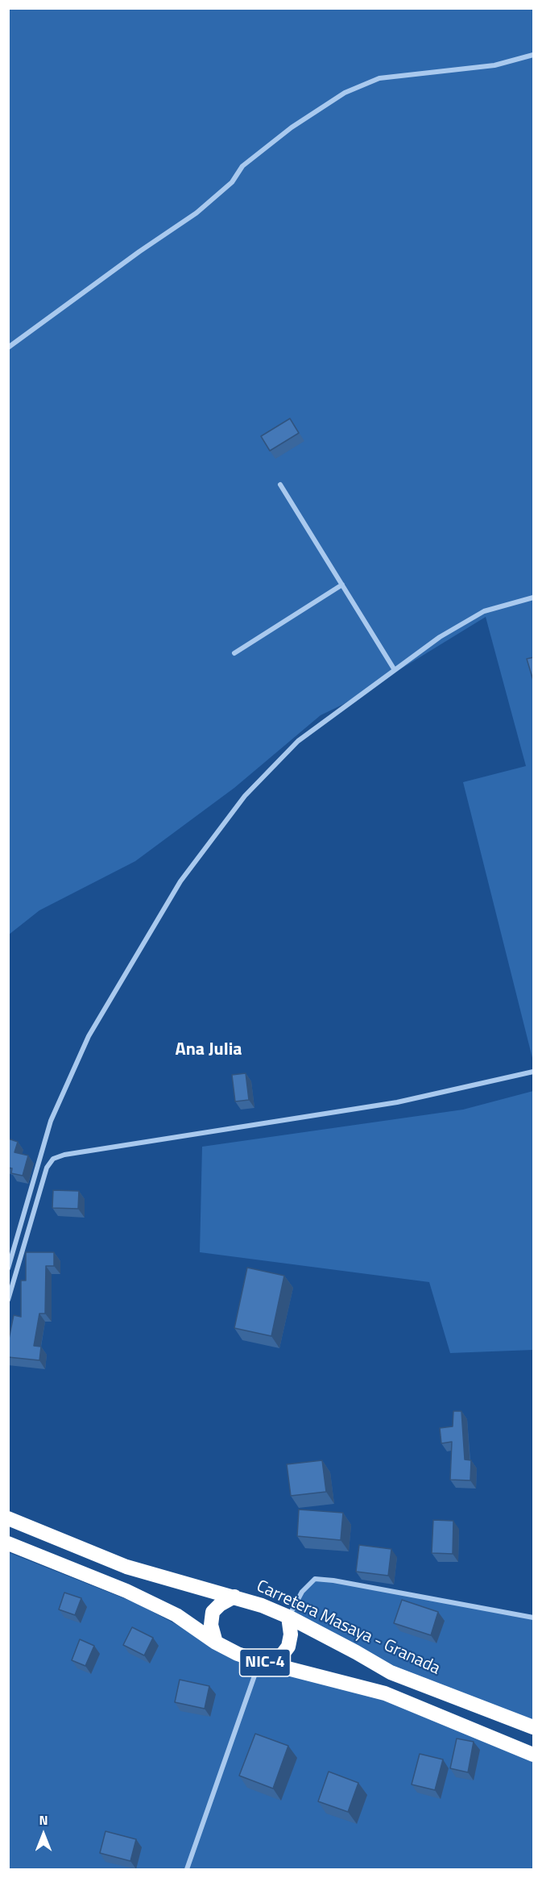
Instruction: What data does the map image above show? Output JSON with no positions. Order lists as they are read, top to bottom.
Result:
{
  "streets": {
    "highway": ["Carretera Masaya - Granada", "NIC-4"]
  },
  "crossings": [
    ["Carretera Masaya - Granada", "NIC-4"]
  ],
  "districts": ["Ana Julia"],
  "north": "top"
}
